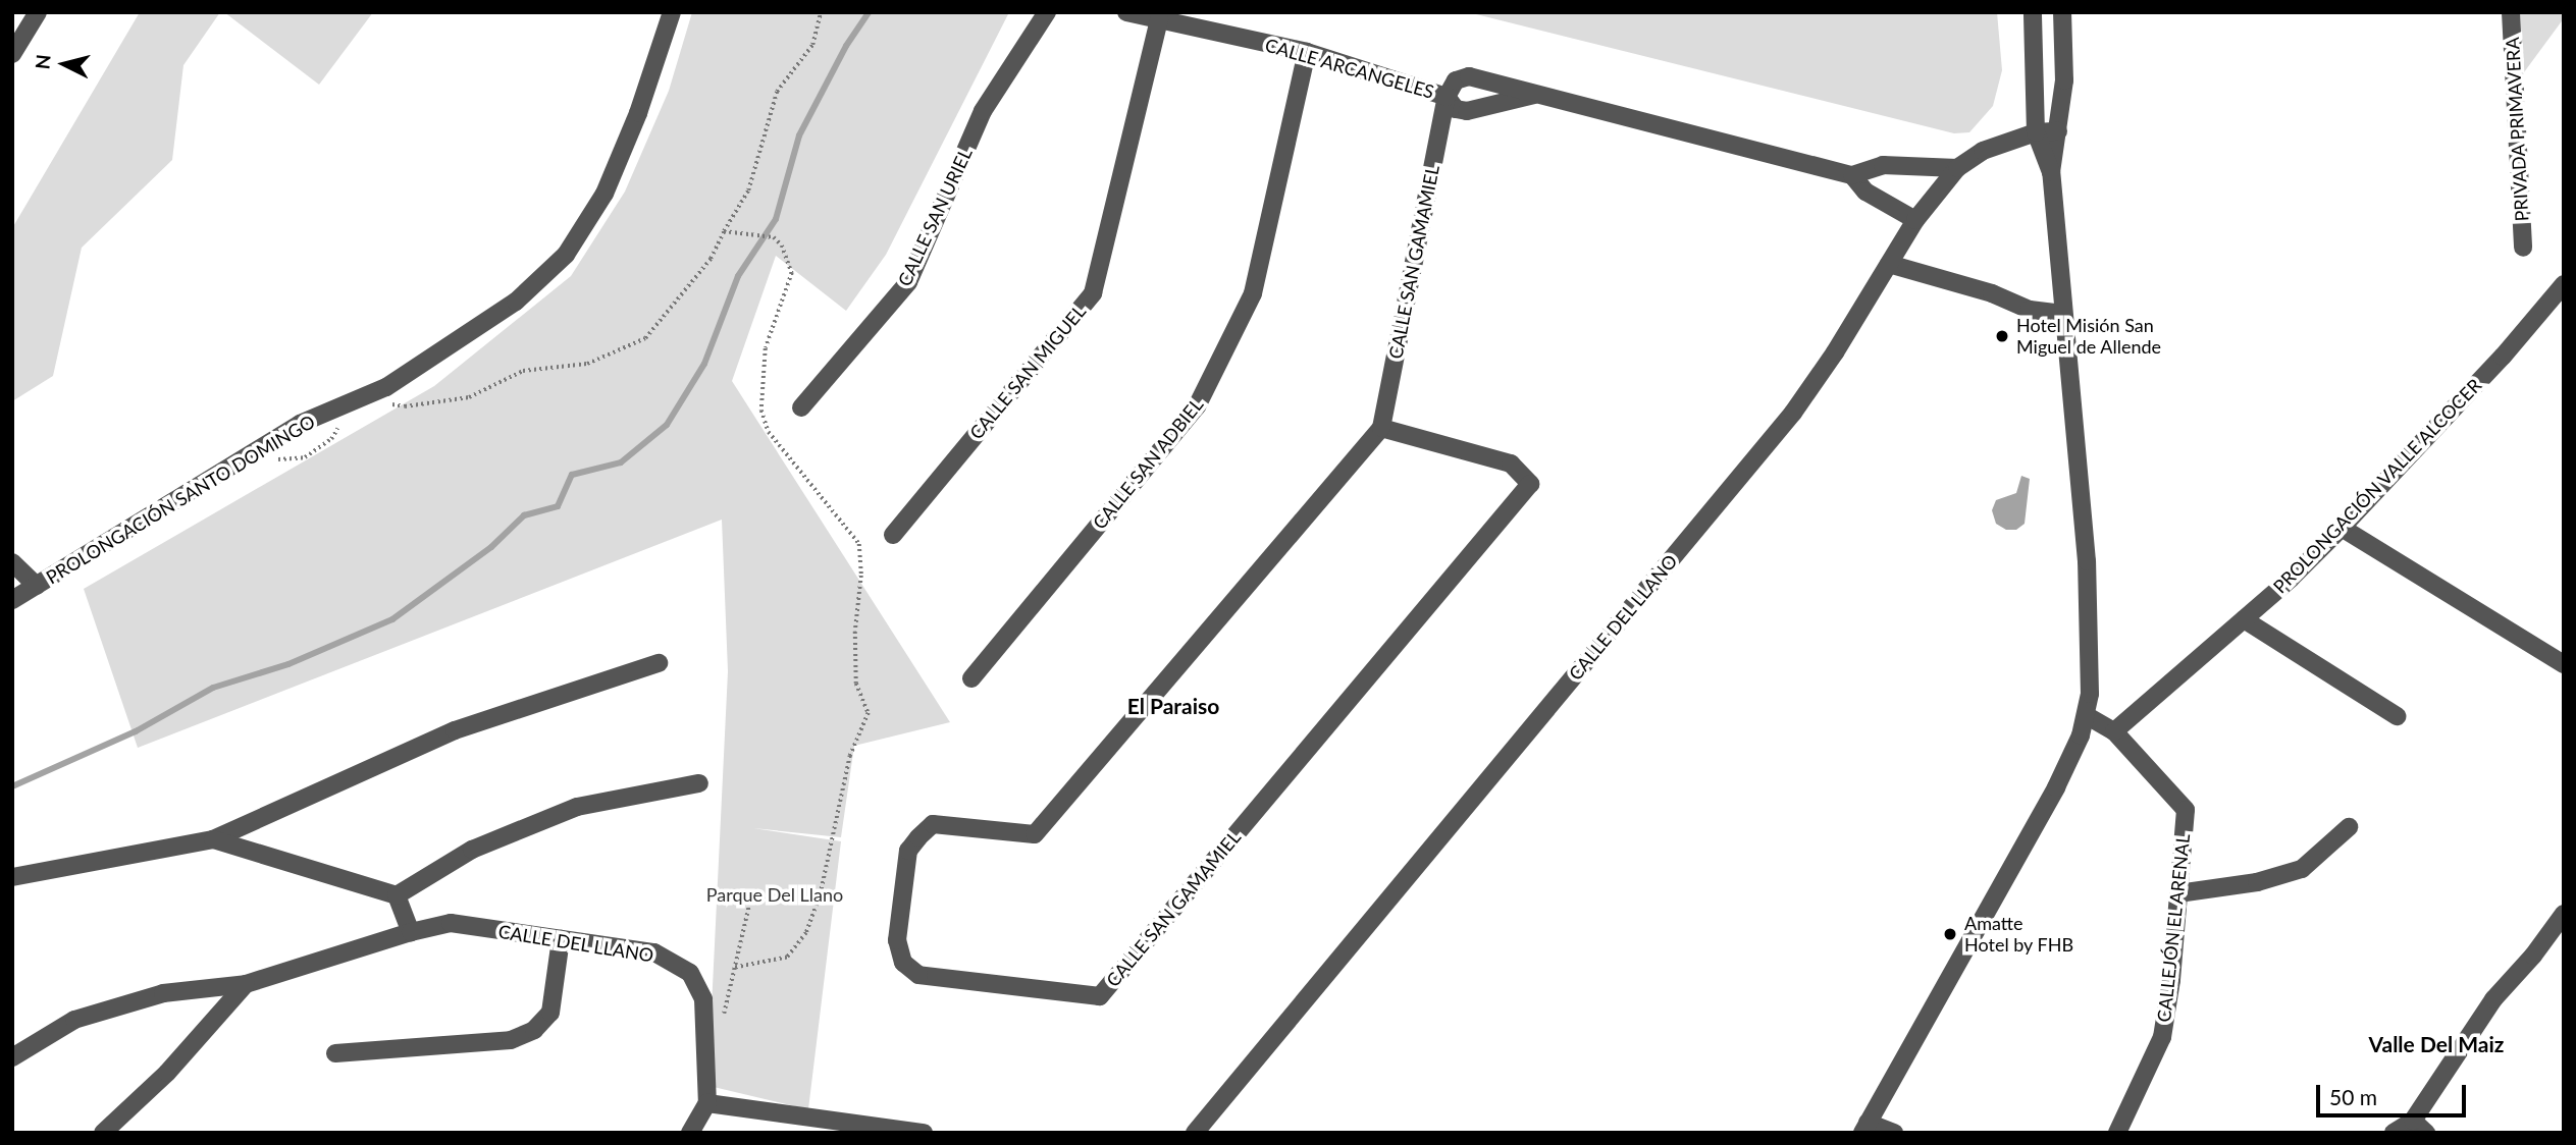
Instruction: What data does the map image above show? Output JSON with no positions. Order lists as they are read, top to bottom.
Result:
{
  "streets": {
    "street": [
      "CALLE ARCANGELES",
      "PRIVADA PRIMAVERA",
      "CALLE SAN URIEL",
      "CALLE SAN GAMAMIEL",
      "CALLE SAN MIGUEL",
      "CALLE SAN ADBIEL",
      "PROLONGACIÓN VALLE ALCOCER",
      "PROLONGACIÓN SANTO DOMINGO",
      "CALLE DEL LLANO",
      "CALLEJÓN EL ARENAL"
    ]
  },
  "crossings": [
    ["CALLE ARCANGELES", "CALLE SAN GAMAMIEL"],
    ["CALLE ARCANGELES", "CALLE SAN MIGUEL"],
    ["CALLE ARCANGELES", "CALLE SAN ADBIEL"],
    ["CALLE ARCANGELES", "CALLE DEL LLANO"],
    ["PROLONGACIÓN VALLE ALCOCER", "CALLEJÓN EL ARENAL"]
  ],
  "districts": ["El Paraiso", "Valle Del Maiz"],
  "parks": ["Parque Del Llano"],
  "places": ["Hotel Misión San Miguel de Allende", "Amatte Hotel by FHB"],
  "scale_bar": "50 m",
  "north": "left"
}
